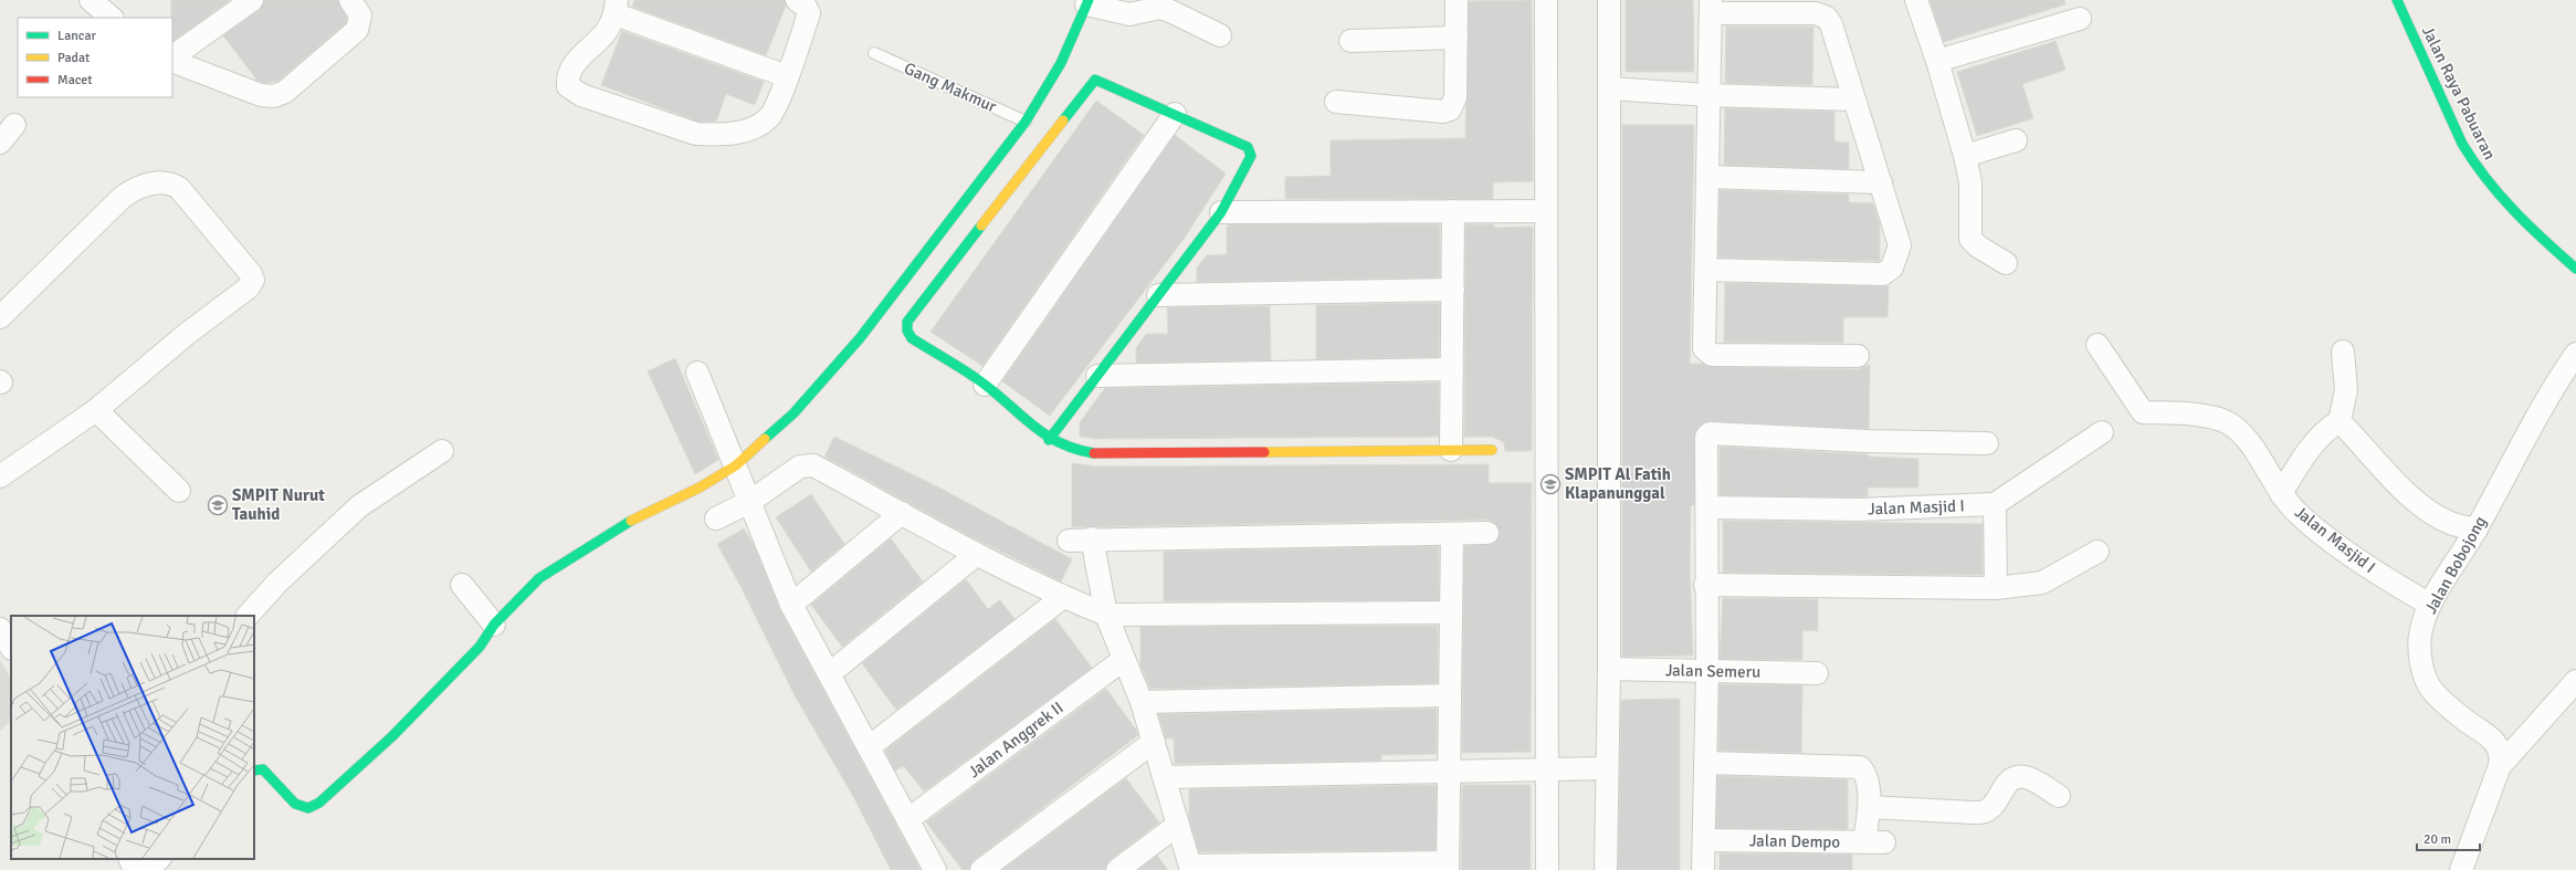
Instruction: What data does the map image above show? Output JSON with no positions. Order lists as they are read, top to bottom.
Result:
{
  "streets": {
    "street": [
      "Jalan Raya Pabuaran",
      "Jalan Masjid I",
      "Jalan Bobojong",
      "Jalan Semeru",
      "Jalan Anggrek II",
      "Jalan Dempo"
    ],
    "lane": ["Gang Makmur"]
  },
  "crossings": [
    ["Jalan Masjid I", "Jalan Bobojong"]
  ],
  "places": {
    "school or university": ["SMPIT Al Fatih Klapanunggal", "SMPIT Nurut Tauhid"]
  },
  "legend": ["Lancar", "Padat", "Macet"],
  "scale_bar": "20 m"
}
